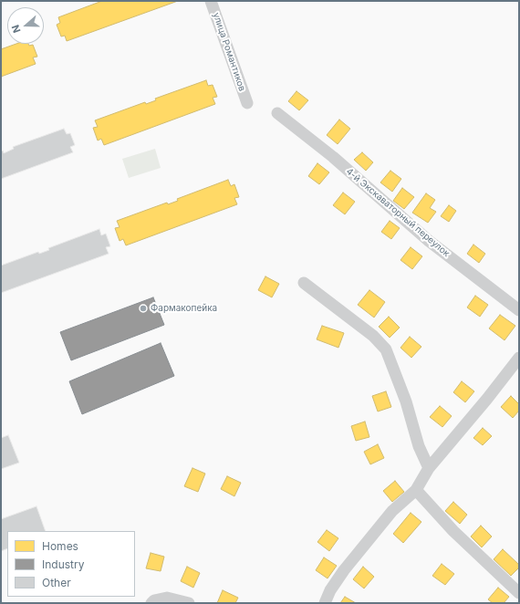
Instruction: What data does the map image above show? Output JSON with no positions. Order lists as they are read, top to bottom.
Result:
{
  "streets": {
    "street": ["улица Романтиков", "4-й Экскаваторный переулок"]
  },
  "places": ["Фармакопейка"],
  "legend": ["Homes", "Industry", "Other"],
  "north": "left"
}
